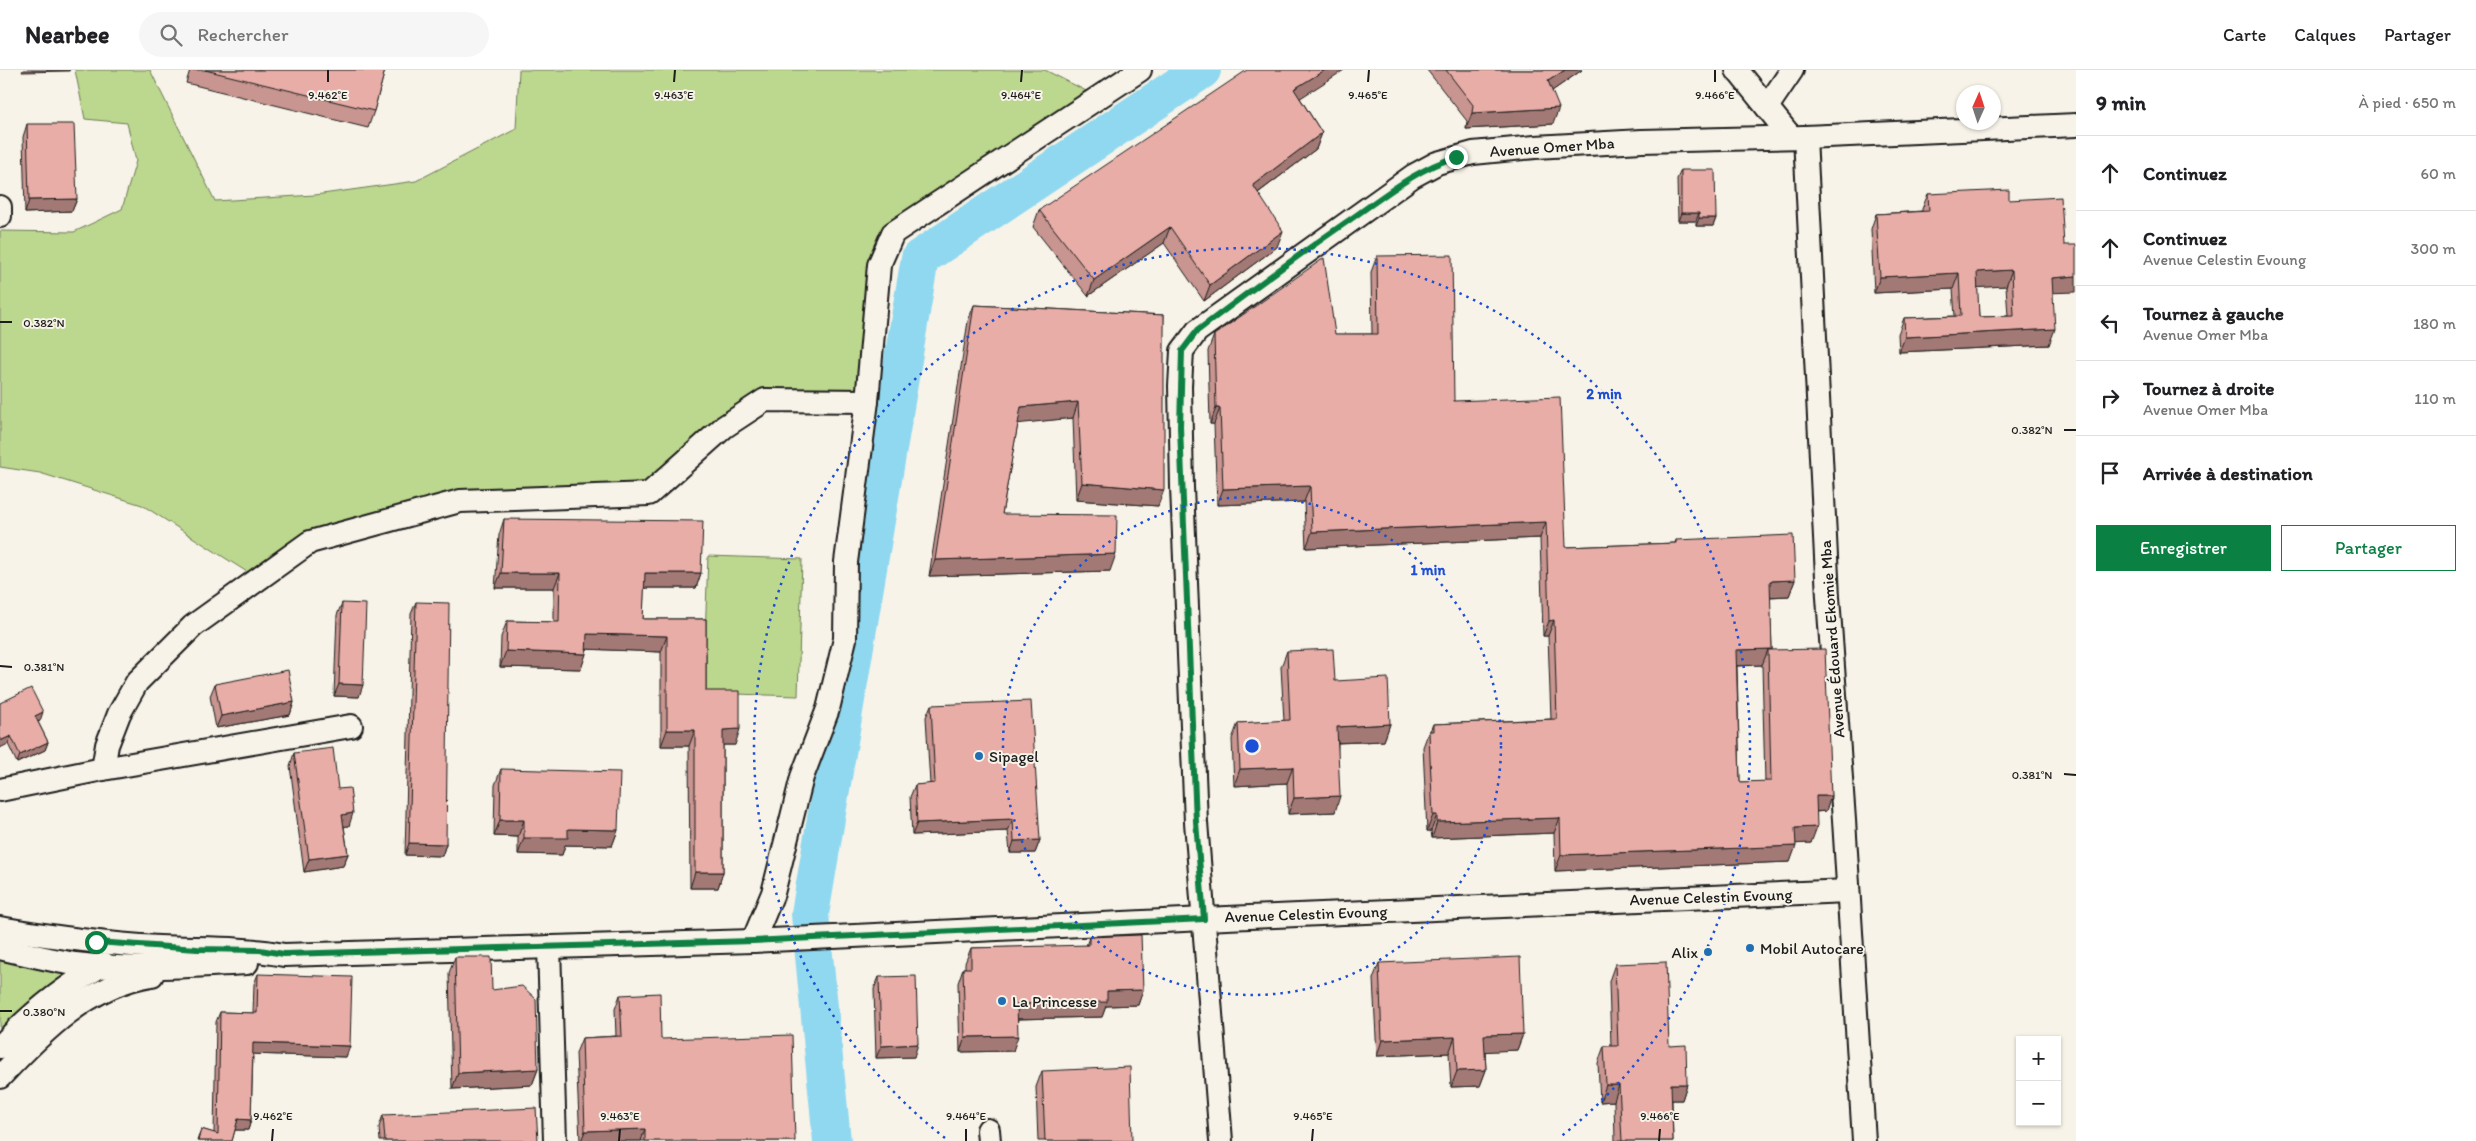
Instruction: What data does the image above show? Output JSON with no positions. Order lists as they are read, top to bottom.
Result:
{
  "streets": {
    "street": ["Avenue Omer Mba", "Avenue Édouard Ekomie Mba", "Avenue Celestin Evoung"]
  },
  "crossings": [
    ["Avenue Omer Mba", "Avenue Édouard Ekomie Mba"],
    ["Avenue Omer Mba", "Avenue Celestin Evoung"],
    ["Avenue Édouard Ekomie Mba", "Avenue Celestin Evoung"]
  ],
  "places": [
    "Sipagel",
    "Mobil Autocare",
    "Alix",
    "La Princesse"
  ],
  "north": "top",
  "page": {
    "header": "Nearbee",
    "search": "Rechercher",
    "nav": ["Carte", "Calques", "Partager"],
    "heading": ["9 min", "À pied · 650 m"],
    "list": [
      ["Continuez", "60 m"],
      ["Continuez", "Avenue Celestin Evoung", "300 m"],
      ["Tournez à gauche", "Avenue Omer Mba", "180 m"],
      ["Tournez à droite", "Avenue Omer Mba", "110 m"],
      "Arrivée à destination"
    ],
    "buttons": ["Enregistrer", "Partager"],
    "map_buttons": ["+", "−"]
  },
  "coordinates": [
    "9.462°E",
    "9.463°E",
    "9.464°E",
    "9.465°E",
    "9.466°E",
    "0.382°N",
    "0.381°N",
    "0.380°N"
  ],
  "rings": ["2 min", "1 min"]
}
